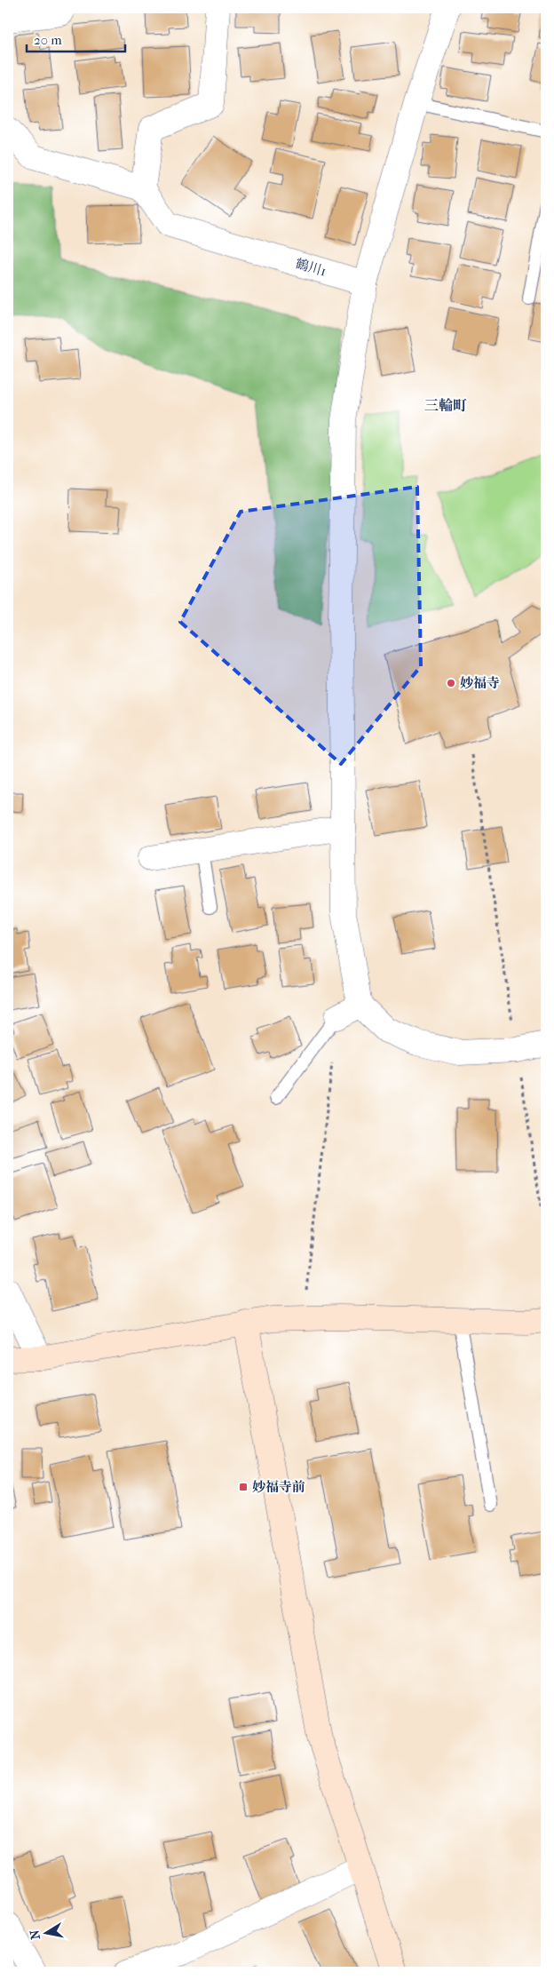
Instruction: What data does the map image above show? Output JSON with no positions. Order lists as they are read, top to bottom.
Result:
{
  "streets": {
    "street": ["鶴川1"]
  },
  "districts": ["三輪町"],
  "places": {
    "other": ["妙福寺"],
    "transit": ["妙福寺前"]
  },
  "scale_bar": "20 m",
  "north": "left"
}
